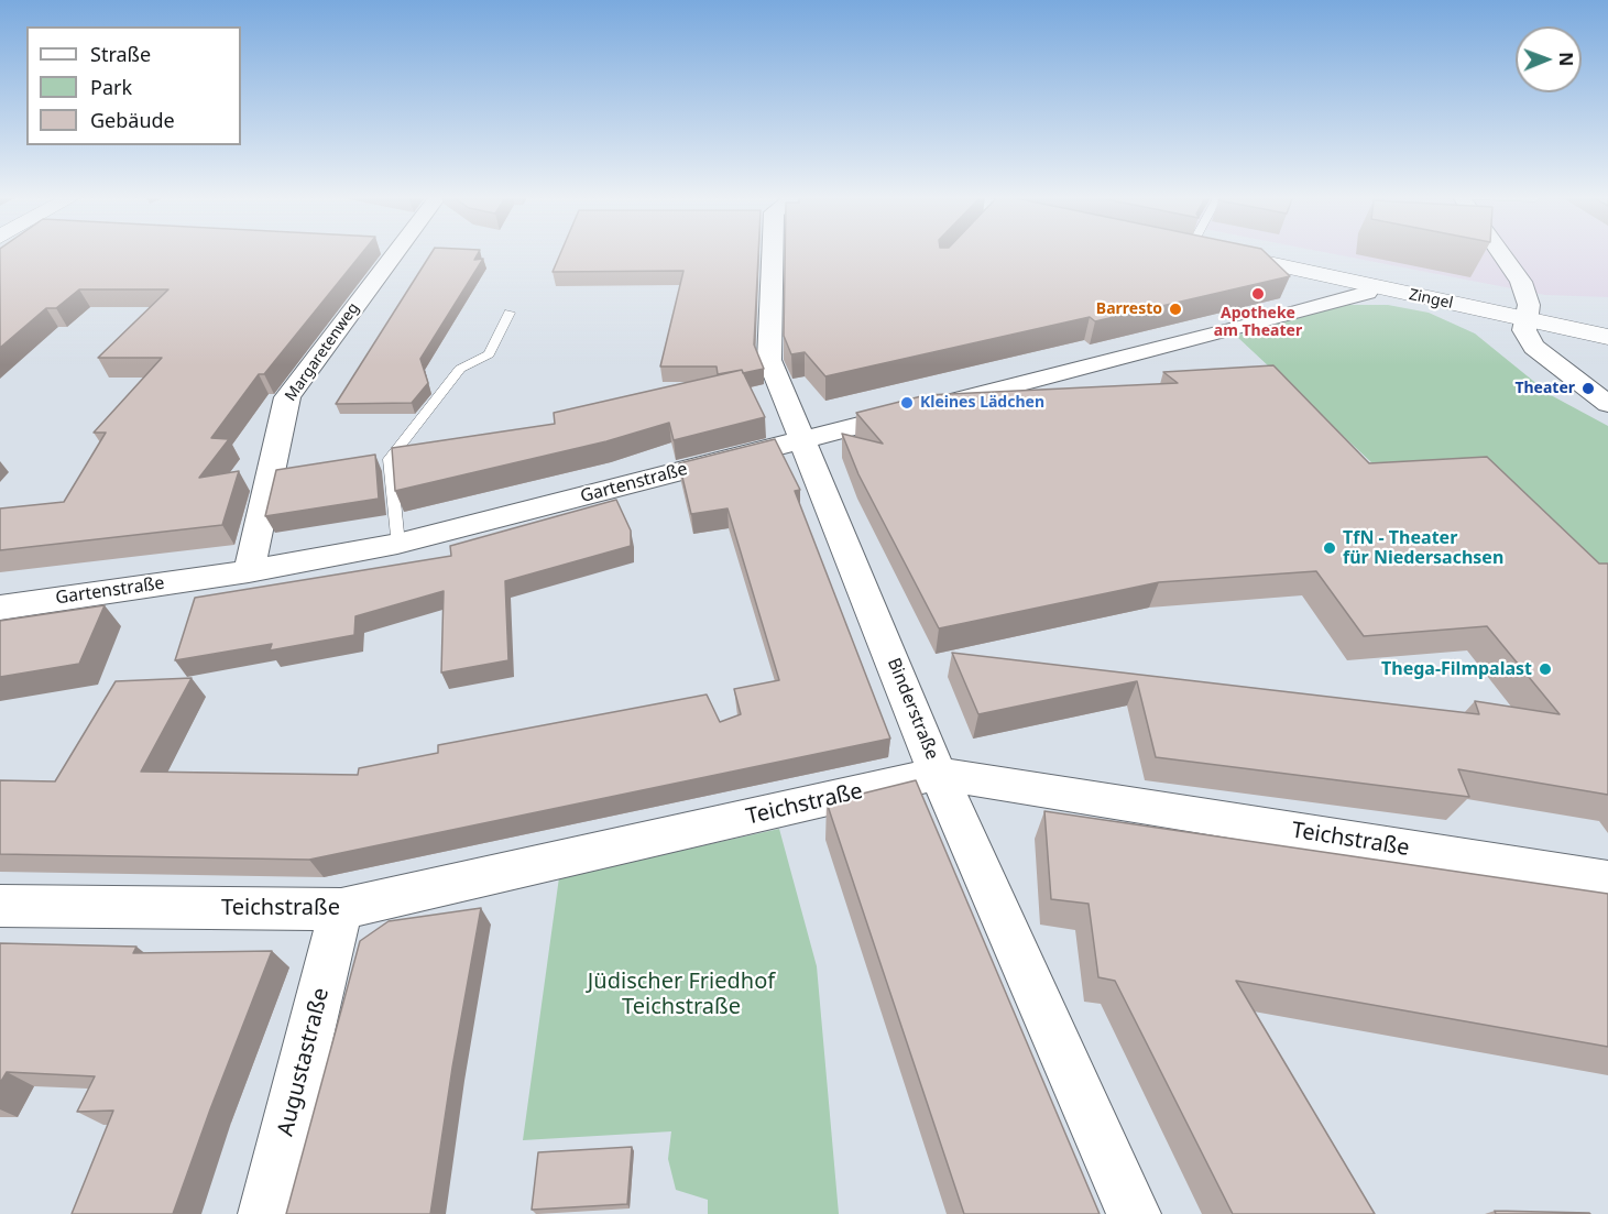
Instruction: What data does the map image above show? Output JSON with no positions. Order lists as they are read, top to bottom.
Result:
{
  "streets": {
    "main road": ["Zingel"],
    "street": [
      "Margaretenweg",
      "Gartenstraße",
      "Binderstraße",
      "Teichstraße",
      "Augustastraße"
    ]
  },
  "crossings": [
    ["Zingel", "Gartenstraße"],
    ["Margaretenweg", "Gartenstraße"],
    ["Gartenstraße", "Binderstraße"],
    ["Binderstraße", "Teichstraße"],
    ["Teichstraße", "Augustastraße"]
  ],
  "parks": ["Jüdischer Friedhof Teichstraße"],
  "places": [
    "Apotheke am Theater",
    "Barresto",
    "Theater",
    "Kleines Lädchen",
    "TfN - Theater für Niedersachsen",
    "Thega-Filmpalast"
  ],
  "legend": ["Straße", "Park", "Gebäude"],
  "north": "right"
}
